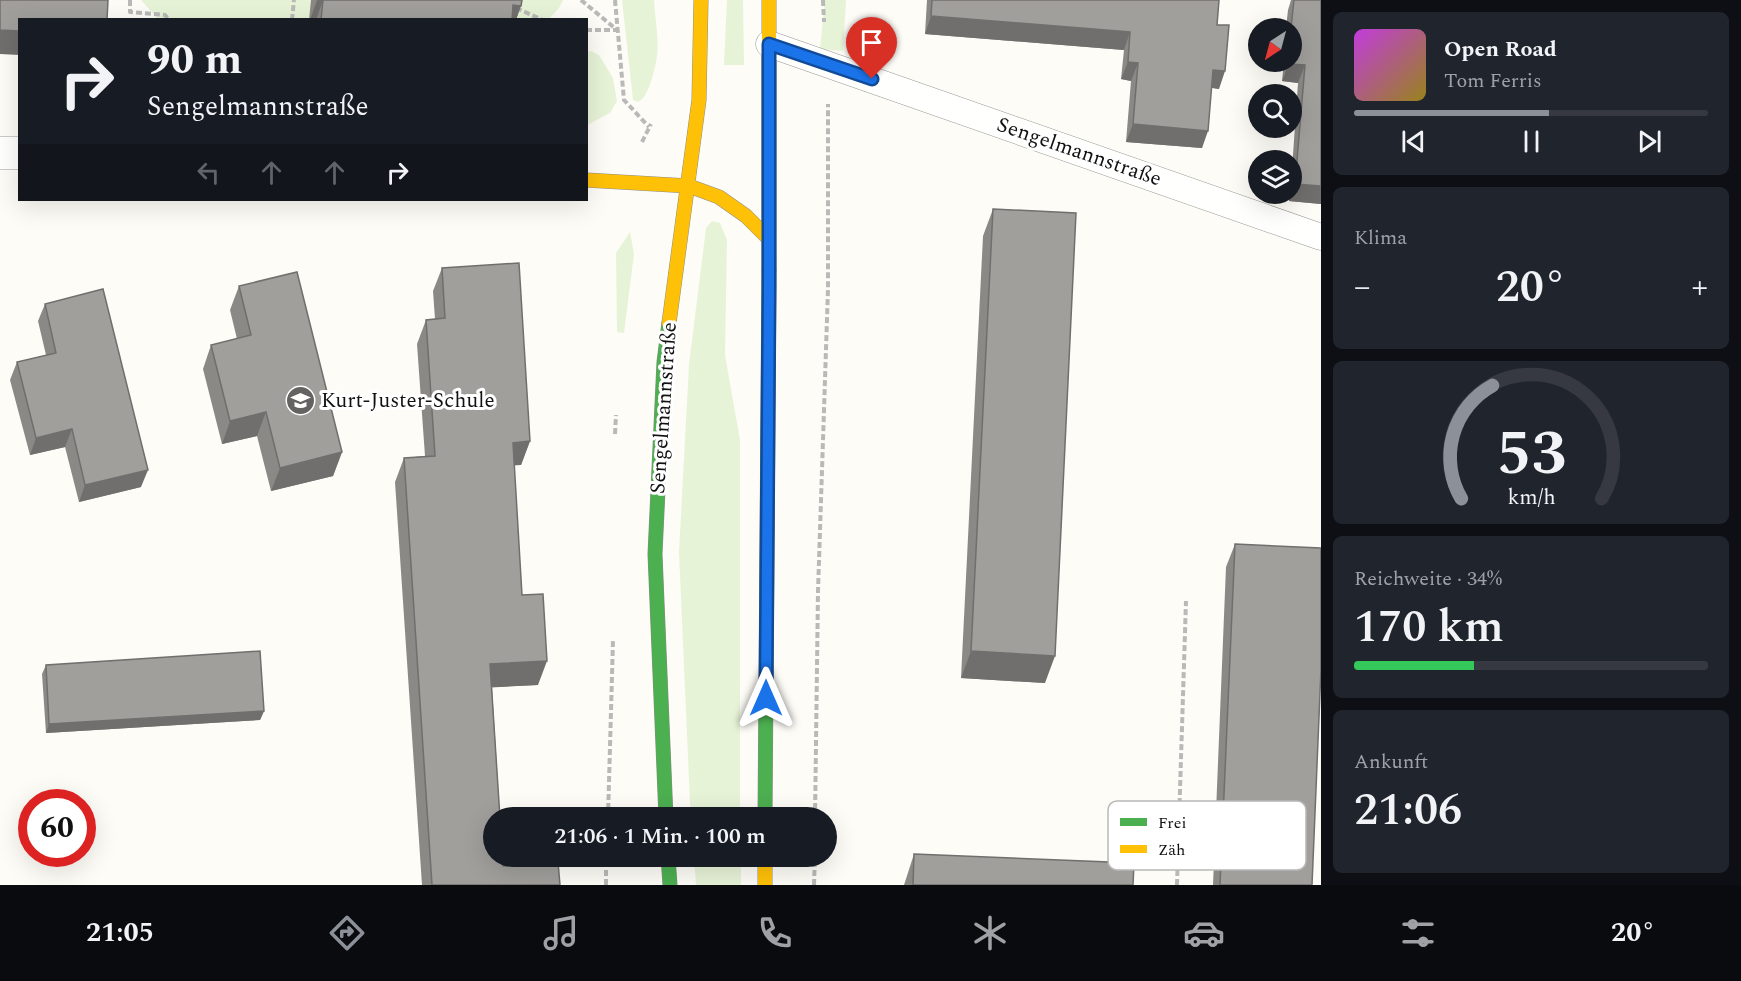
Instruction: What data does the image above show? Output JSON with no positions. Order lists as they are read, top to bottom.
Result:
{
  "streets": {
    "main road": ["Sengelmannstraße"]
  },
  "places": {
    "school or university": ["Kurt-Juster-Schule"]
  },
  "legend": ["Frei", "Zäh"],
  "north": "bottom left",
  "page": {
    "turn": ["90 m", "Sengelmannstraße"],
    "song": ["Open Road", "Tom Ferris"],
    "tile": [
      "Klima",
      ["Reichweite · 34%", "170 km"],
      ["Ankunft", "21:06"]
    ],
    "heat": ["−", "20°", "+"],
    "limit": "60",
    "trip": "21:06 · 1 Min. · 100 m",
    "tabs": ["21:05", "20°"],
    "gauge": ["53", "km/h"]
  }
}
